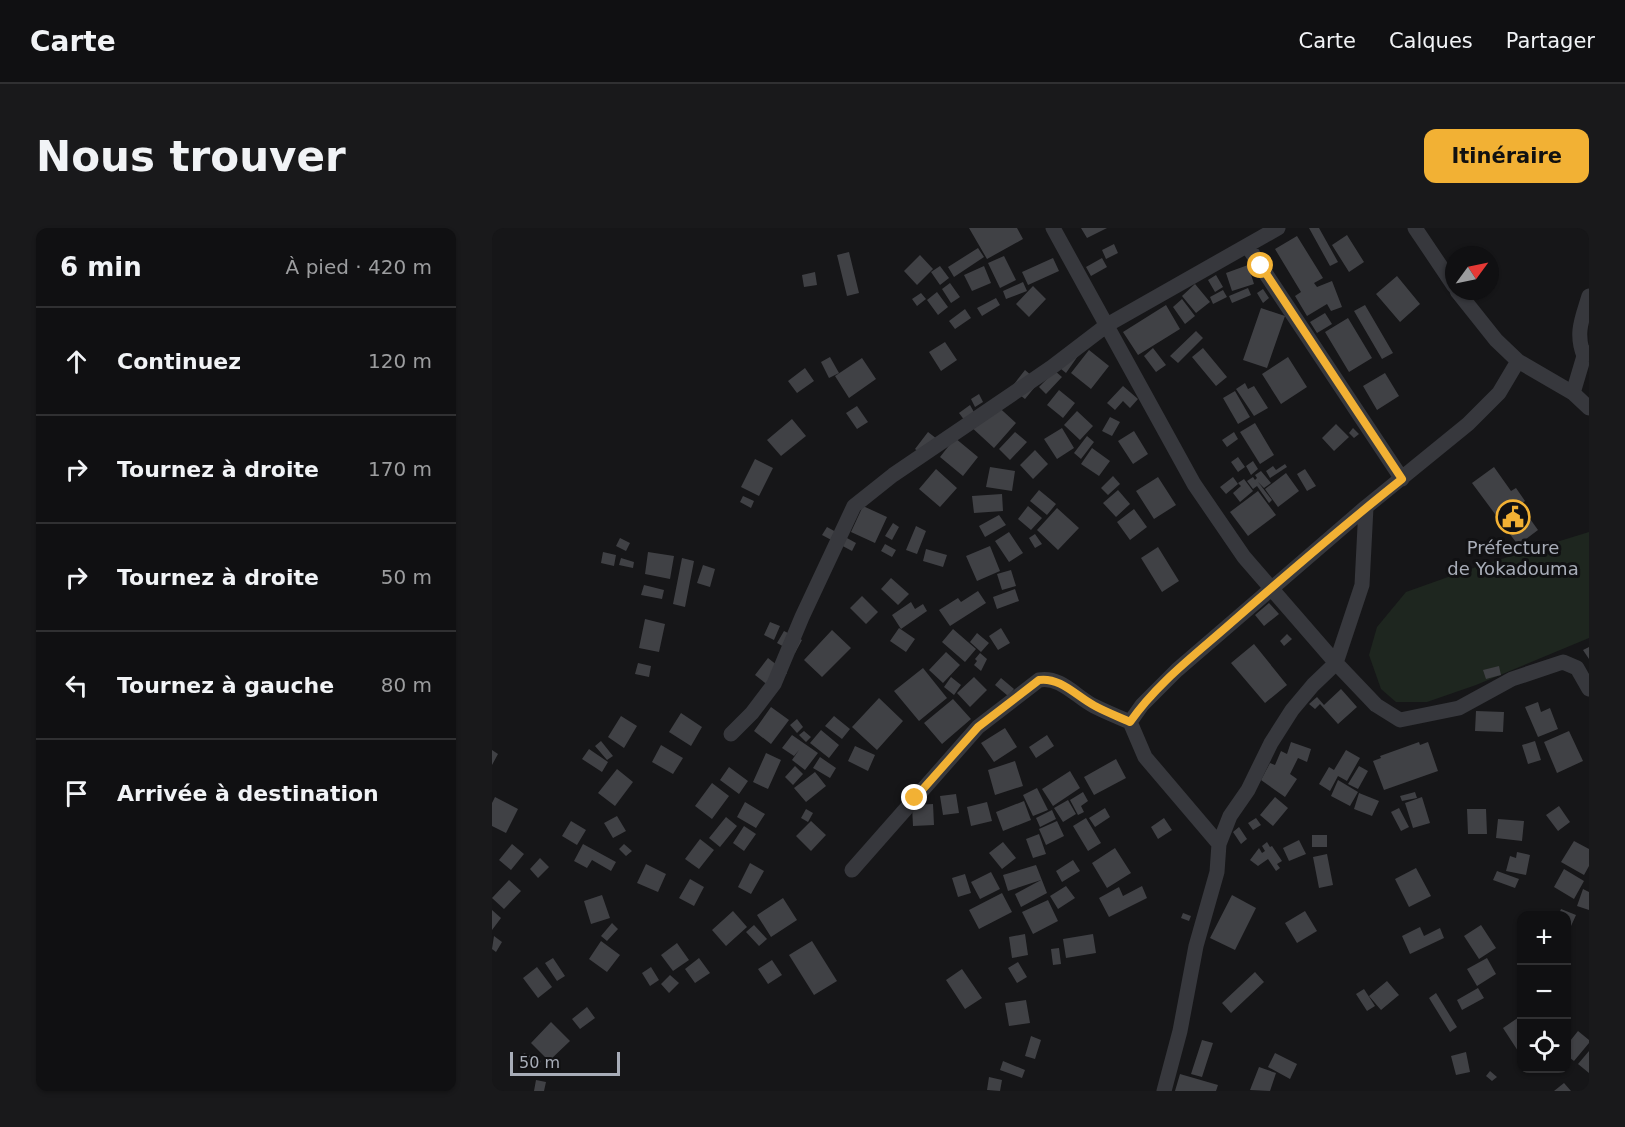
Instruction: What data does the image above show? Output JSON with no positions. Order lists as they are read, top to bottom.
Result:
{
  "places": {
    "public building": ["Préfecture de Yokadouma"]
  },
  "scale_bar": "50 m",
  "north": "top right",
  "page": {
    "header": "Carte",
    "nav": ["Carte", "Calques", "Partager"],
    "buttons": "Itinéraire",
    "title": "Nous trouver",
    "heading": ["6 min", "À pied · 420 m"],
    "list": [
      ["Continuez", "120 m"],
      ["Tournez à droite", "170 m"],
      ["Tournez à droite", "50 m"],
      ["Tournez à gauche", "80 m"],
      "Arrivée à destination"
    ],
    "map_buttons": ["+", "−"],
    "scale": "50 m"
  }
}
